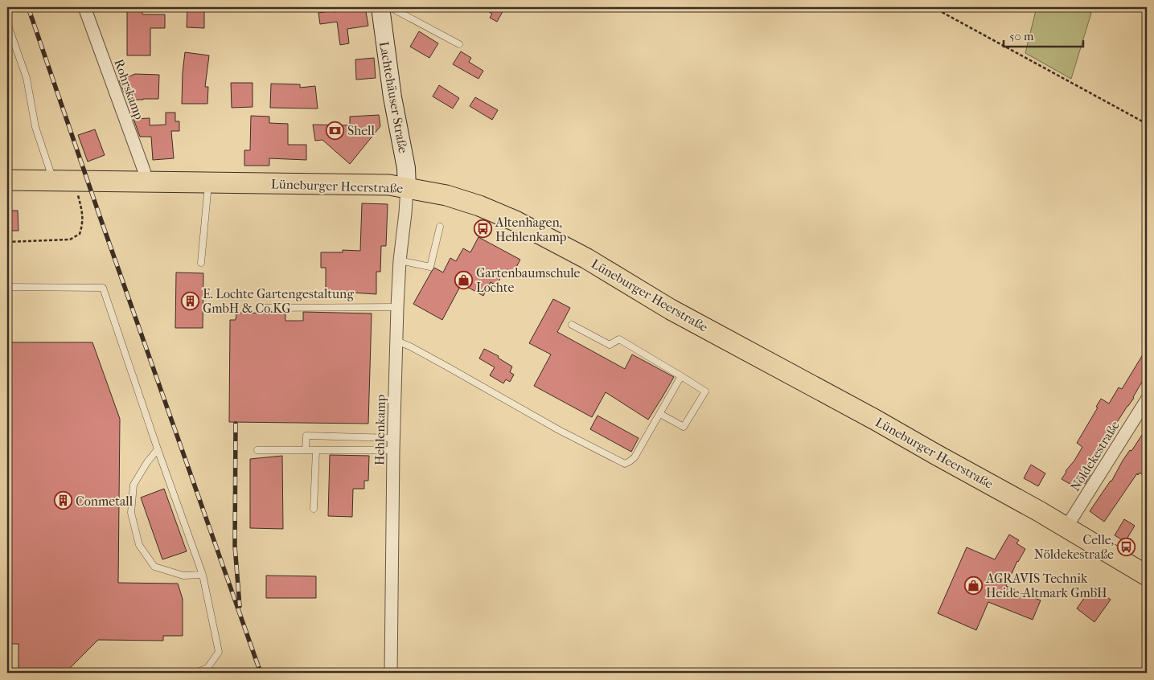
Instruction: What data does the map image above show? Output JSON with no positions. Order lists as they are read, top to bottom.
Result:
{
  "streets": {
    "main road": ["Lüneburger Heerstraße"],
    "street": [
      "Rohrskamp",
      "Lachtehäuser Straße",
      "Hehlenkamp",
      "Nöldekestraße"
    ]
  },
  "crossings": [
    ["Rohrskamp", "Lüneburger Heerstraße"],
    ["Lachtehäuser Straße", "Lüneburger Heerstraße"],
    ["Lachtehäuser Straße", "Hehlenkamp"],
    ["Lüneburger Heerstraße", "Hehlenkamp"],
    ["Lüneburger Heerstraße", "Nöldekestraße"]
  ],
  "places": {
    "bank": ["Shell"],
    "bus stop": ["Altenhagen, Hehlenkamp", "Celle, Nöldekestraße"],
    "shop": ["Gartenbaumschule Lochte", "AGRAVIS Technik Heide-Altmark GmbH"],
    "building": ["E. Lochte Gartengestaltung GmbH & Co.KG", "Conmetall"]
  },
  "scale_bar": "50 m"
}
